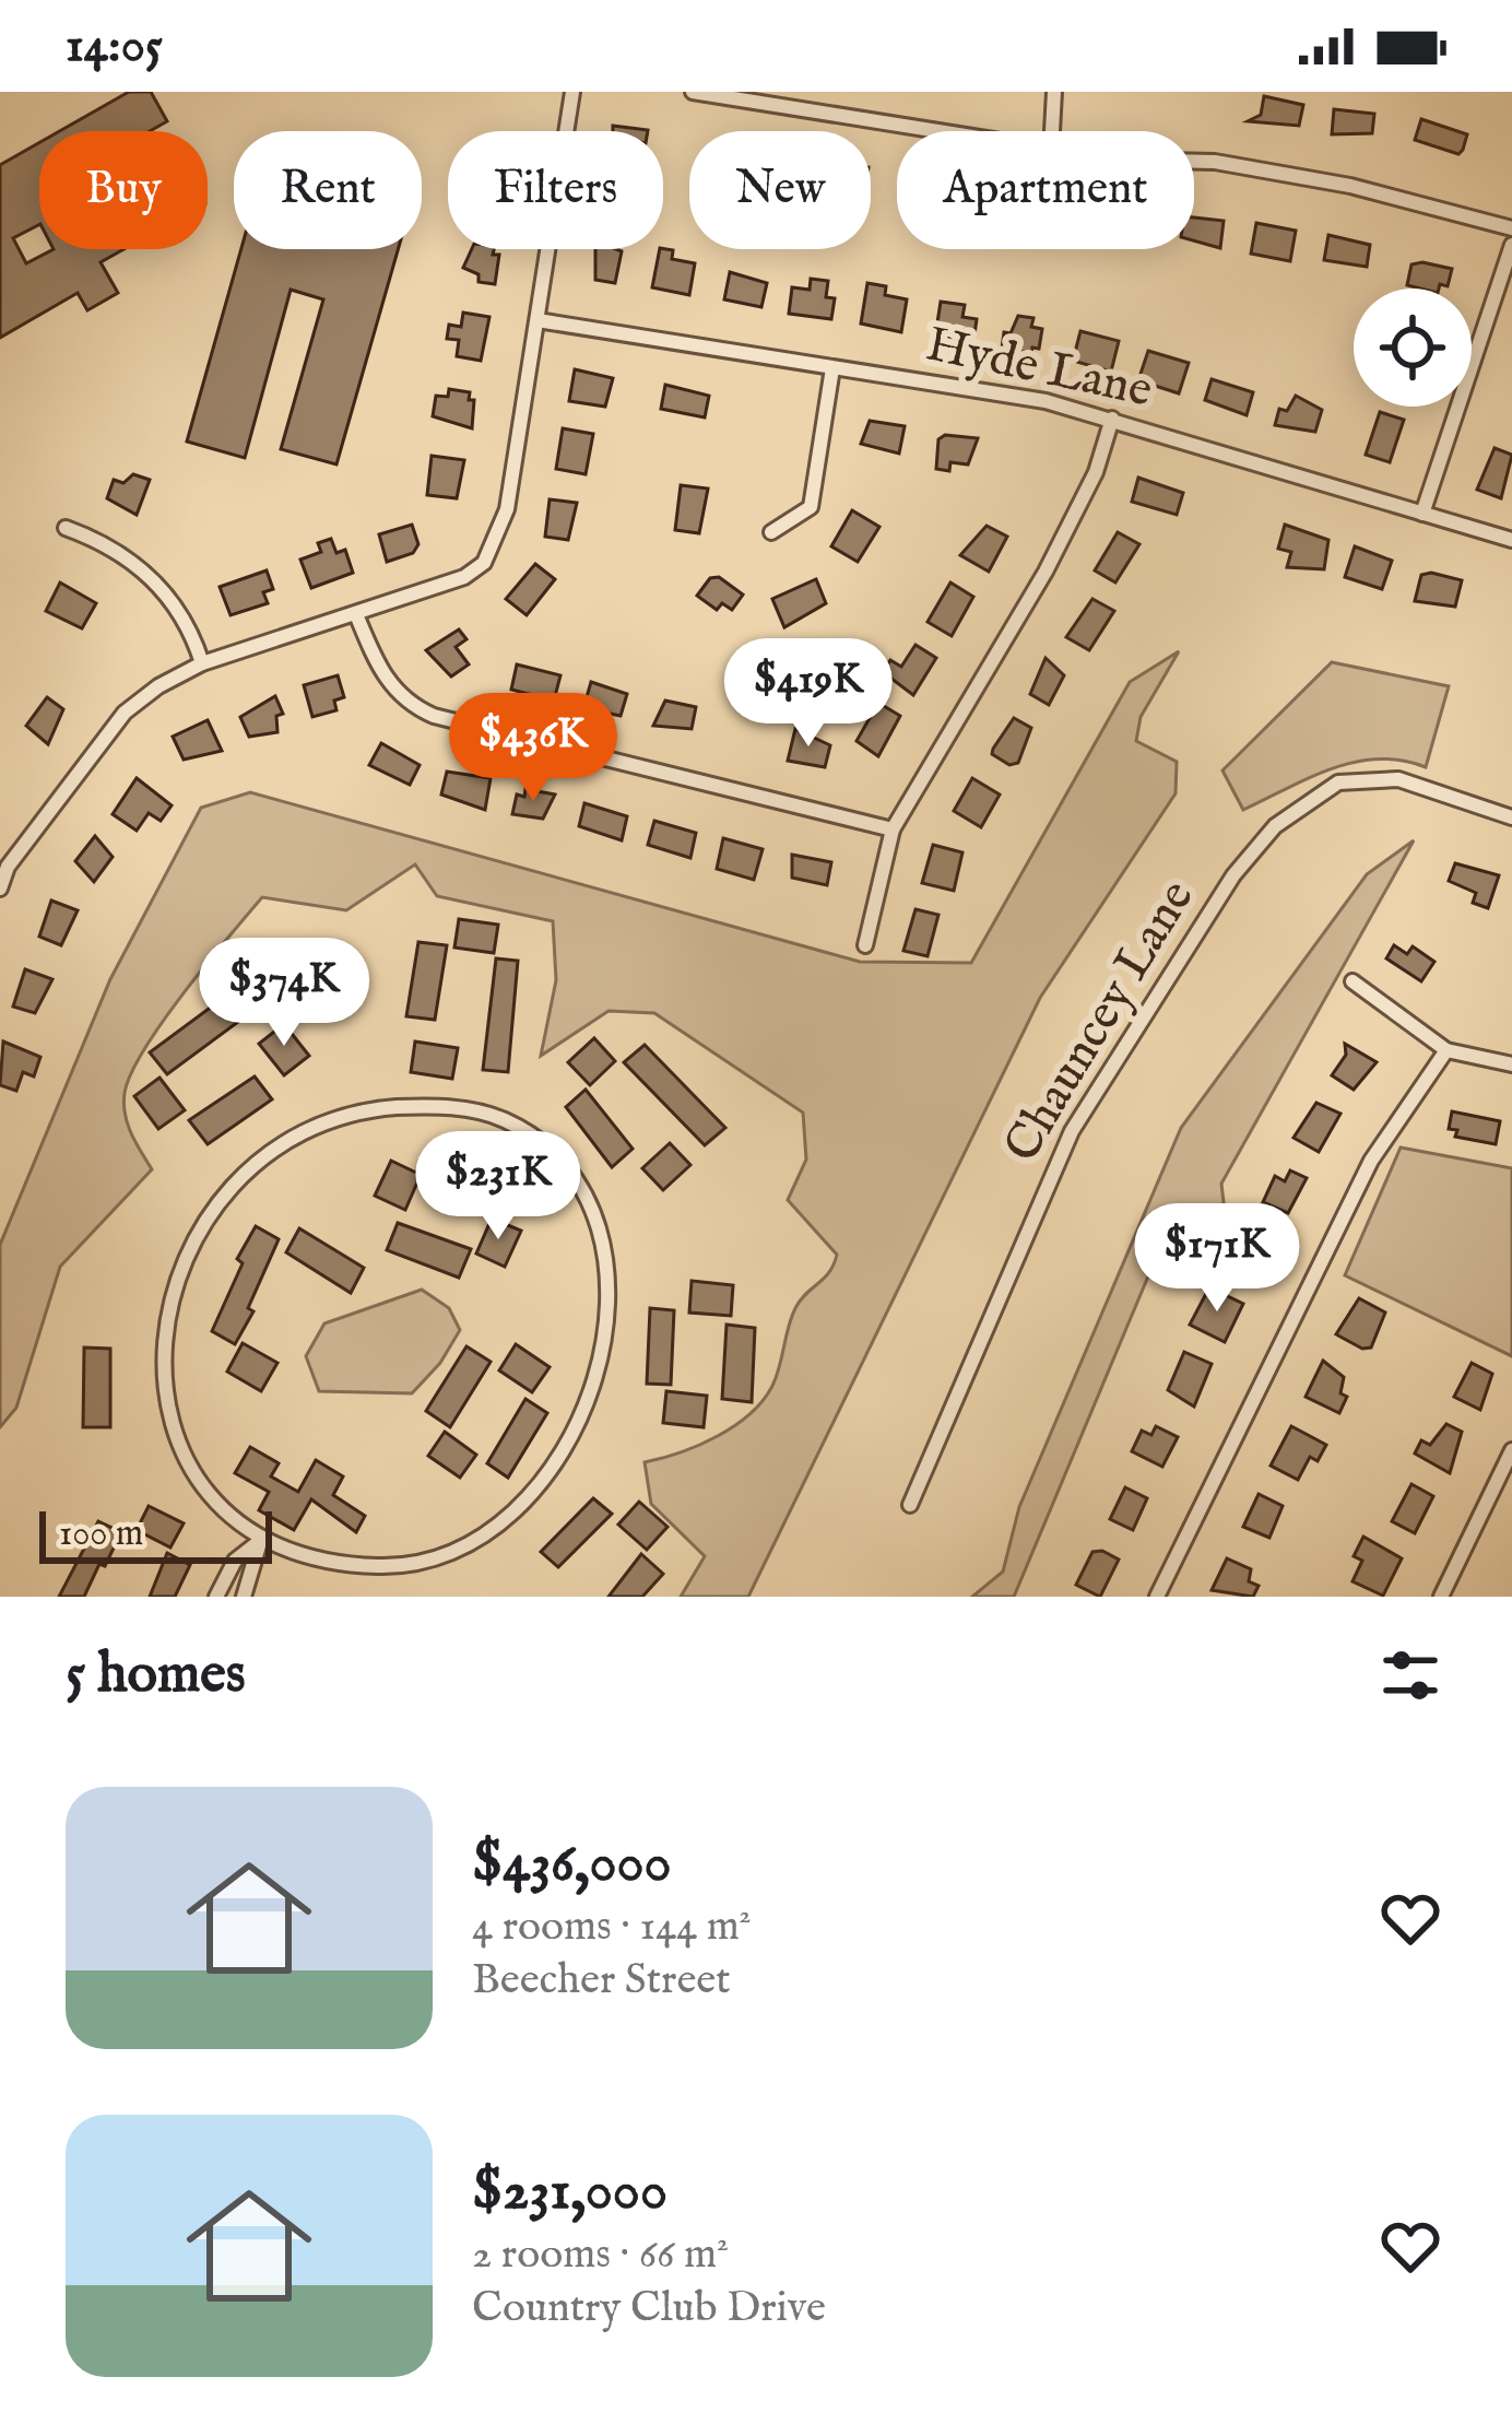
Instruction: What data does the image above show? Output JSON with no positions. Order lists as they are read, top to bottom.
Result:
{
  "streets": {
    "street": ["Hyde Lane", "Chauncey Lane"]
  },
  "scale_bar": "100 m",
  "page": {
    "status": "14:05",
    "chip": [
      "Buy",
      "Rent",
      "Filters",
      "New",
      "Apartment"
    ],
    "price": [
      "$419K",
      "$436K",
      "$374K",
      "$231K",
      "$171K"
    ],
    "scale": "100 m",
    "heading": "5 homes",
    "list": [
      {
        "name": "$436,000",
        "note": "4 rooms · 144 m² · Beecher Street"
      },
      {
        "name": "$231,000",
        "note": "2 rooms · 66 m² · Country Club Drive"
      }
    ]
  }
}
